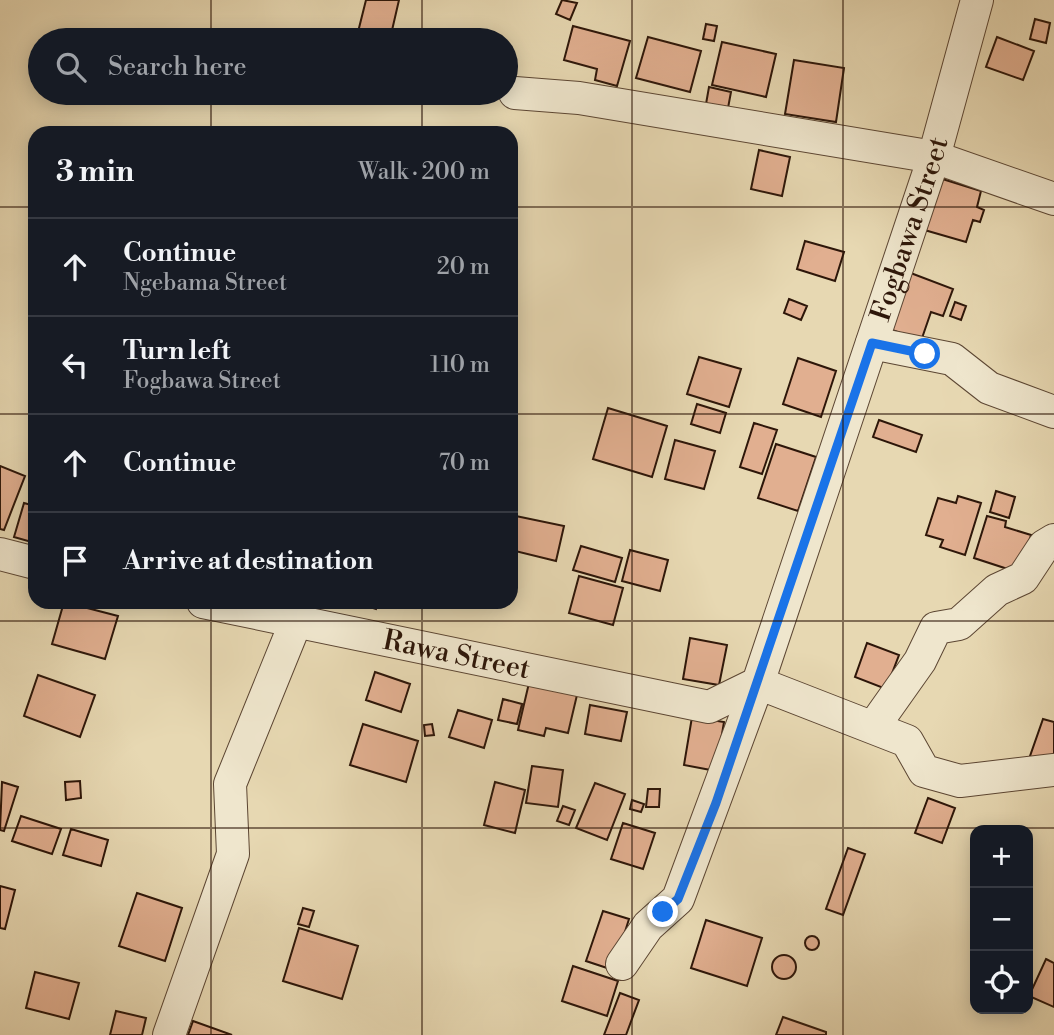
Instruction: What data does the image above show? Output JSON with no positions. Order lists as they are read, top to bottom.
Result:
{
  "streets": {
    "street": ["Fogbawa Street", "Rawa Street"]
  },
  "crossings": [
    ["Fogbawa Street", "Rawa Street"]
  ],
  "page": {
    "search": "Search here",
    "heading": ["3 min", "Walk · 200 m"],
    "list": [
      ["Continue", "Ngebama Street", "20 m"],
      ["Turn left", "Fogbawa Street", "110 m"],
      ["Continue", "70 m"],
      "Arrive at destination"
    ],
    "map_buttons": ["+", "−"]
  }
}
